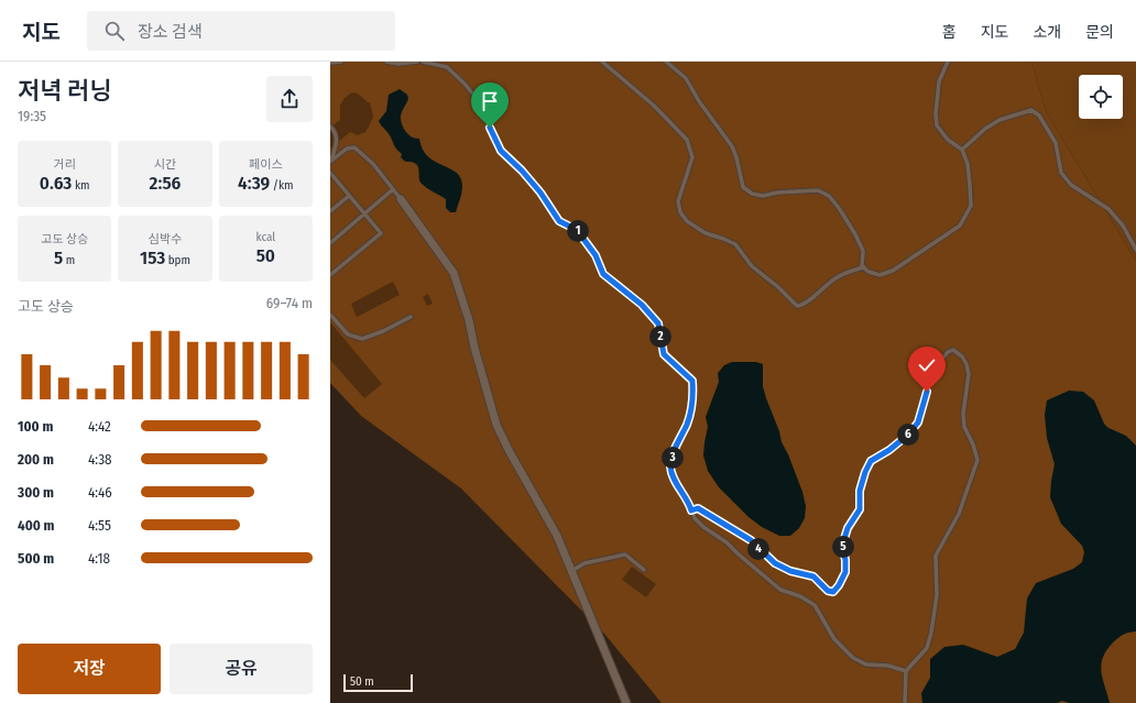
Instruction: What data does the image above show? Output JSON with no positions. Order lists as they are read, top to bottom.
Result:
{
  "scale_bar": "50 m",
  "page": {
    "header": "지도",
    "search": "장소 검색",
    "nav": [
      "홈",
      "지도",
      "소개",
      "문의"
    ],
    "heading": ["저녁 러닝", "19:35"],
    "stats": [
      ["거리", "0.63 km"],
      ["시간", "2:56"],
      ["페이스", "4:39 /km"],
      ["고도 상승", "5 m"],
      ["심박수", "153 bpm"],
      ["kcal", "50"]
    ],
    "pins": [
      "1",
      "2",
      "6",
      "3",
      "5",
      "4"
    ],
    "chart": ["고도 상승", "69–74 m"],
    "list": [
      {
        "name": "100 m",
        "note": "4:42"
      },
      {
        "name": "200 m",
        "note": "4:38"
      },
      {
        "name": "300 m",
        "note": "4:46"
      },
      {
        "name": "400 m",
        "note": "4:55"
      },
      {
        "name": "500 m",
        "note": "4:18"
      }
    ],
    "buttons": ["저장", "공유"],
    "scale": "50 m"
  }
}
